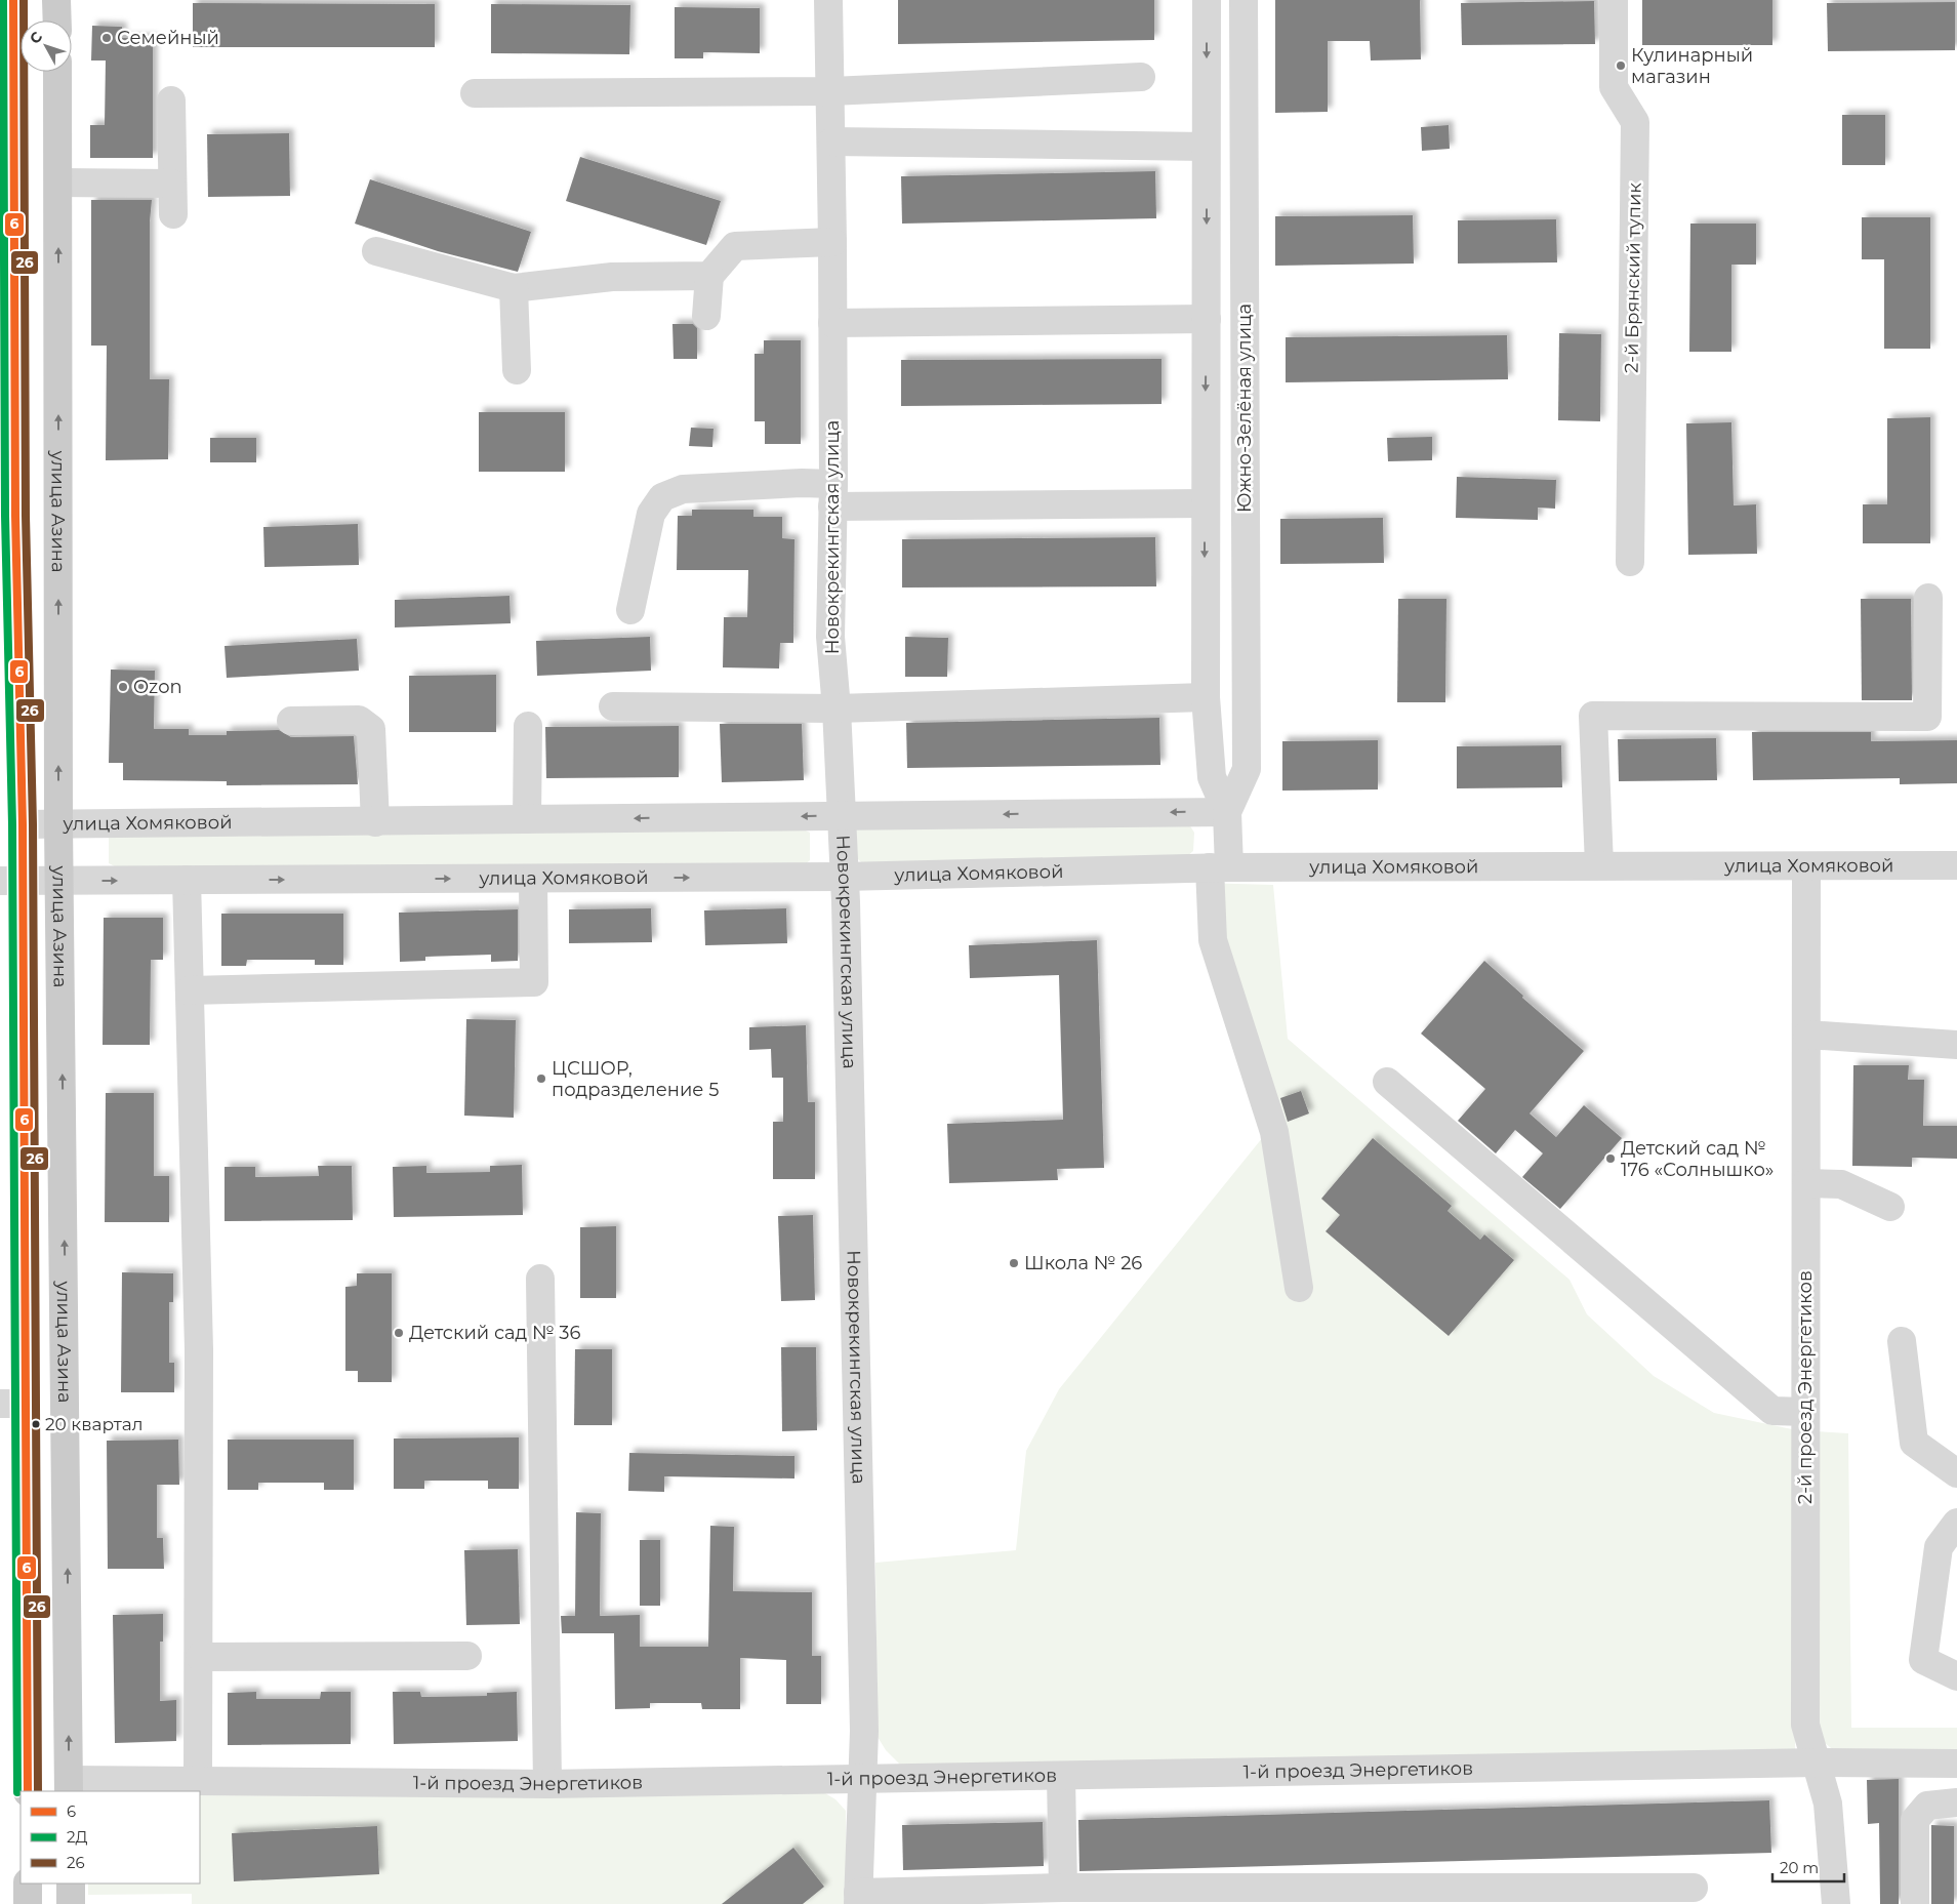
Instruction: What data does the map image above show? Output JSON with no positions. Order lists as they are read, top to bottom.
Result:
{
  "streets": {
    "main road": ["улица Азина"],
    "street": [
      "2-й Брянский тупик",
      "Южно-Зелёная улица",
      "Новокрекингская улица",
      "улица Хомяковой",
      "2-й проезд Энергетиков",
      "1-й проезд Энергетиков"
    ]
  },
  "crossings": [
    ["Южно-Зелёная улица", "улица Хомяковой"],
    ["улица Азина", "улица Хомяковой"],
    ["улица Азина", "1-й проезд Энергетиков"],
    ["Новокрекингская улица", "улица Хомяковой"],
    ["Новокрекингская улица", "1-й проезд Энергетиков"],
    ["улица Хомяковой", "2-й проезд Энергетиков"],
    ["2-й проезд Энергетиков", "1-й проезд Энергетиков"]
  ],
  "places": [
    "Семейный",
    "Кулинарный магазин",
    "Ozon",
    "ЦСШОР, подразделение 5",
    "Детский сад № 176 «Солнышко»",
    "Школа № 26",
    "Детский сад № 36",
    "20 квартал"
  ],
  "lines": ["transit line 6", "transit line 2Д", "transit line 26"],
  "legend": ["6", "2Д", "26"],
  "scale_bar": "20 m",
  "north": "top left"
}
